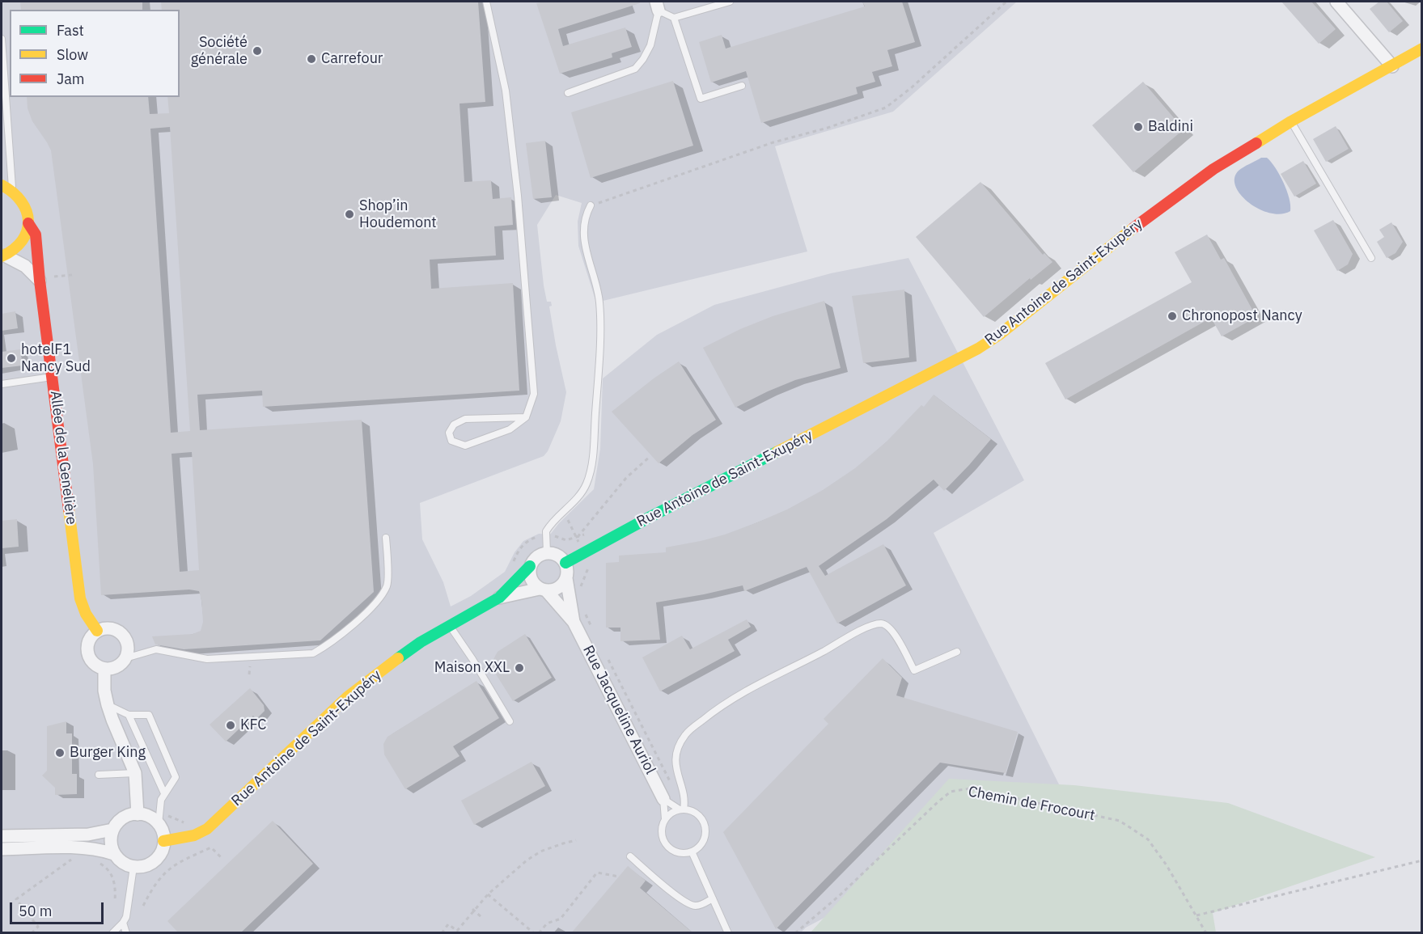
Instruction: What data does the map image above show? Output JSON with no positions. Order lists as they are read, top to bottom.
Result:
{
  "streets": {
    "street": ["Rue Antoine de Saint-Exupéry", "Allée de la Genelière", "Rue Jacqueline Auriol"],
    "path": ["Chemin de Frocourt"]
  },
  "crossings": [
    ["Rue Antoine de Saint-Exupéry", "Rue Jacqueline Auriol"]
  ],
  "places": [
    "Société générale",
    "Carrefour",
    "Baldini",
    "Shop’in Houdemont",
    "Chronopost Nancy",
    "hotelF1 Nancy Sud",
    "Maison XXL",
    "KFC",
    "Burger King"
  ],
  "legend": ["Fast", "Slow", "Jam"],
  "scale_bar": "50 m"
}
